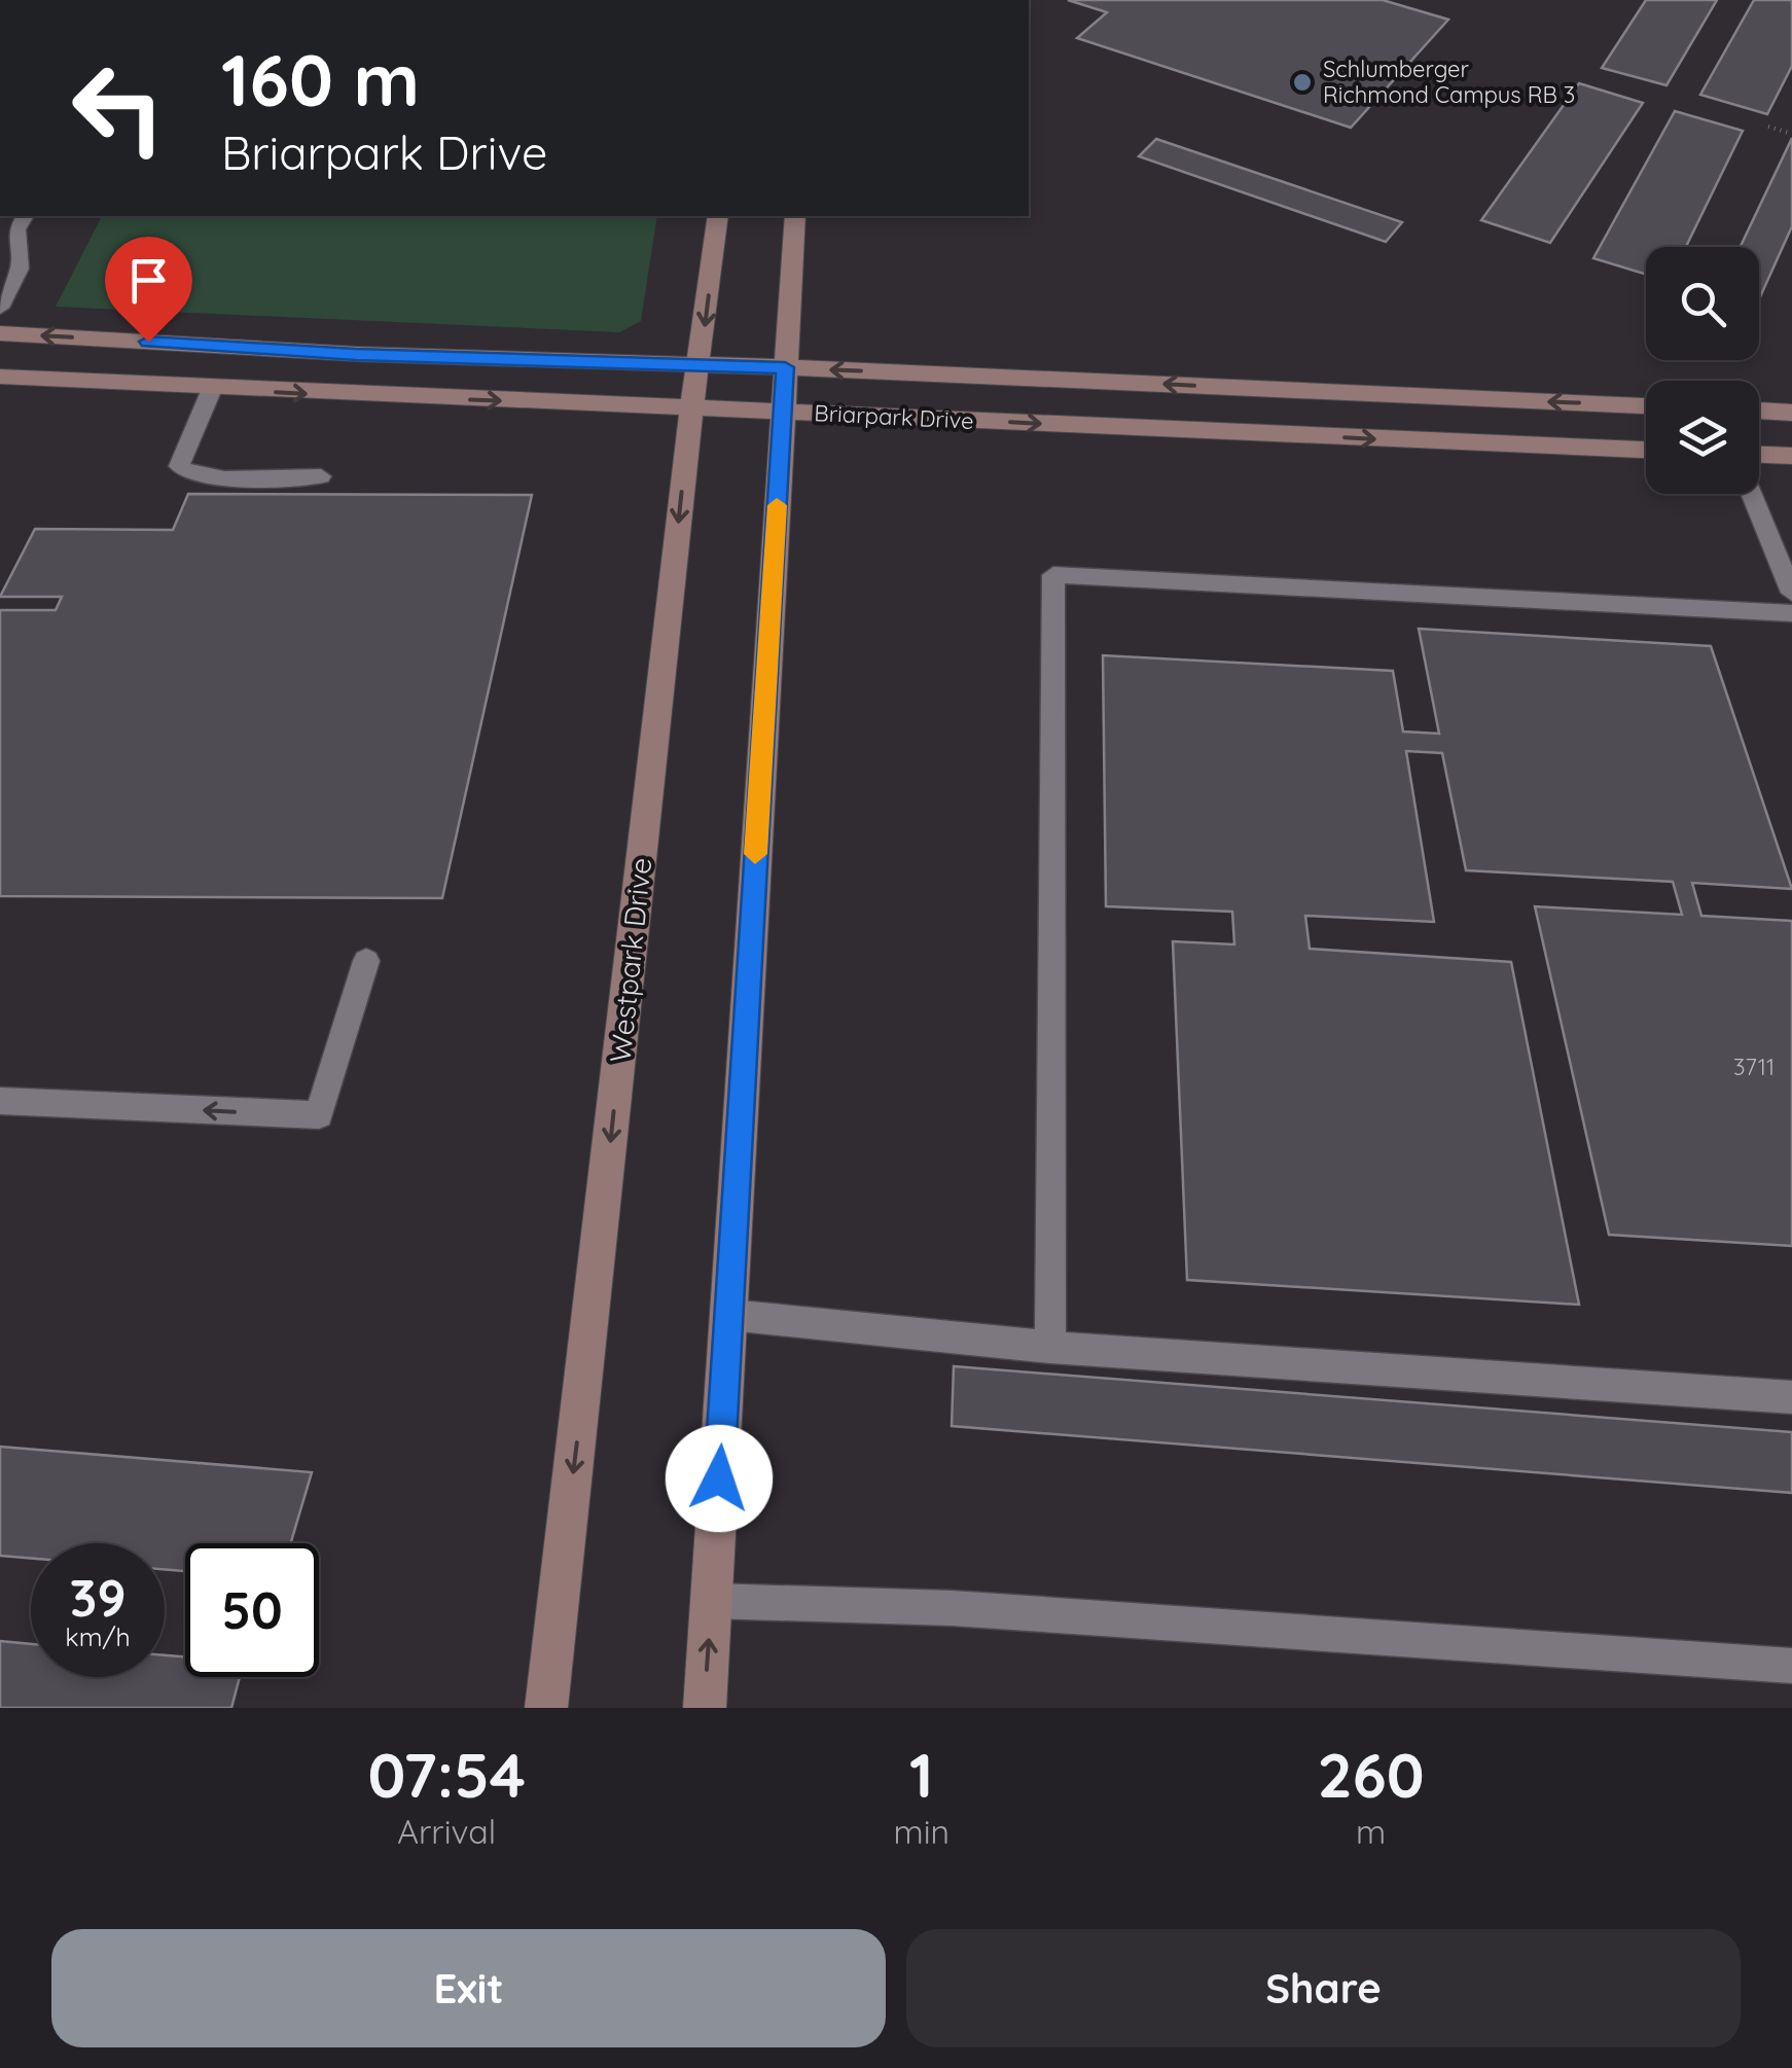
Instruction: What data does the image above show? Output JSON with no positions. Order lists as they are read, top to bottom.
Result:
{
  "streets": {
    "street": ["Briarpark Drive", "Westpark Drive"]
  },
  "crossings": [
    ["Briarpark Drive", "Westpark Drive"]
  ],
  "places": ["Schlumberger Richmond Campus RB 3"],
  "house_numbers": ["3711"],
  "page": {
    "turn": ["160 m", "Briarpark Drive"],
    "speed": "39 km/h",
    "limit": "50",
    "eta": [
      "07:54",
      "Arrival",
      "1",
      "min",
      "260",
      "m"
    ],
    "buttons": ["Exit", "Share"]
  }
}
